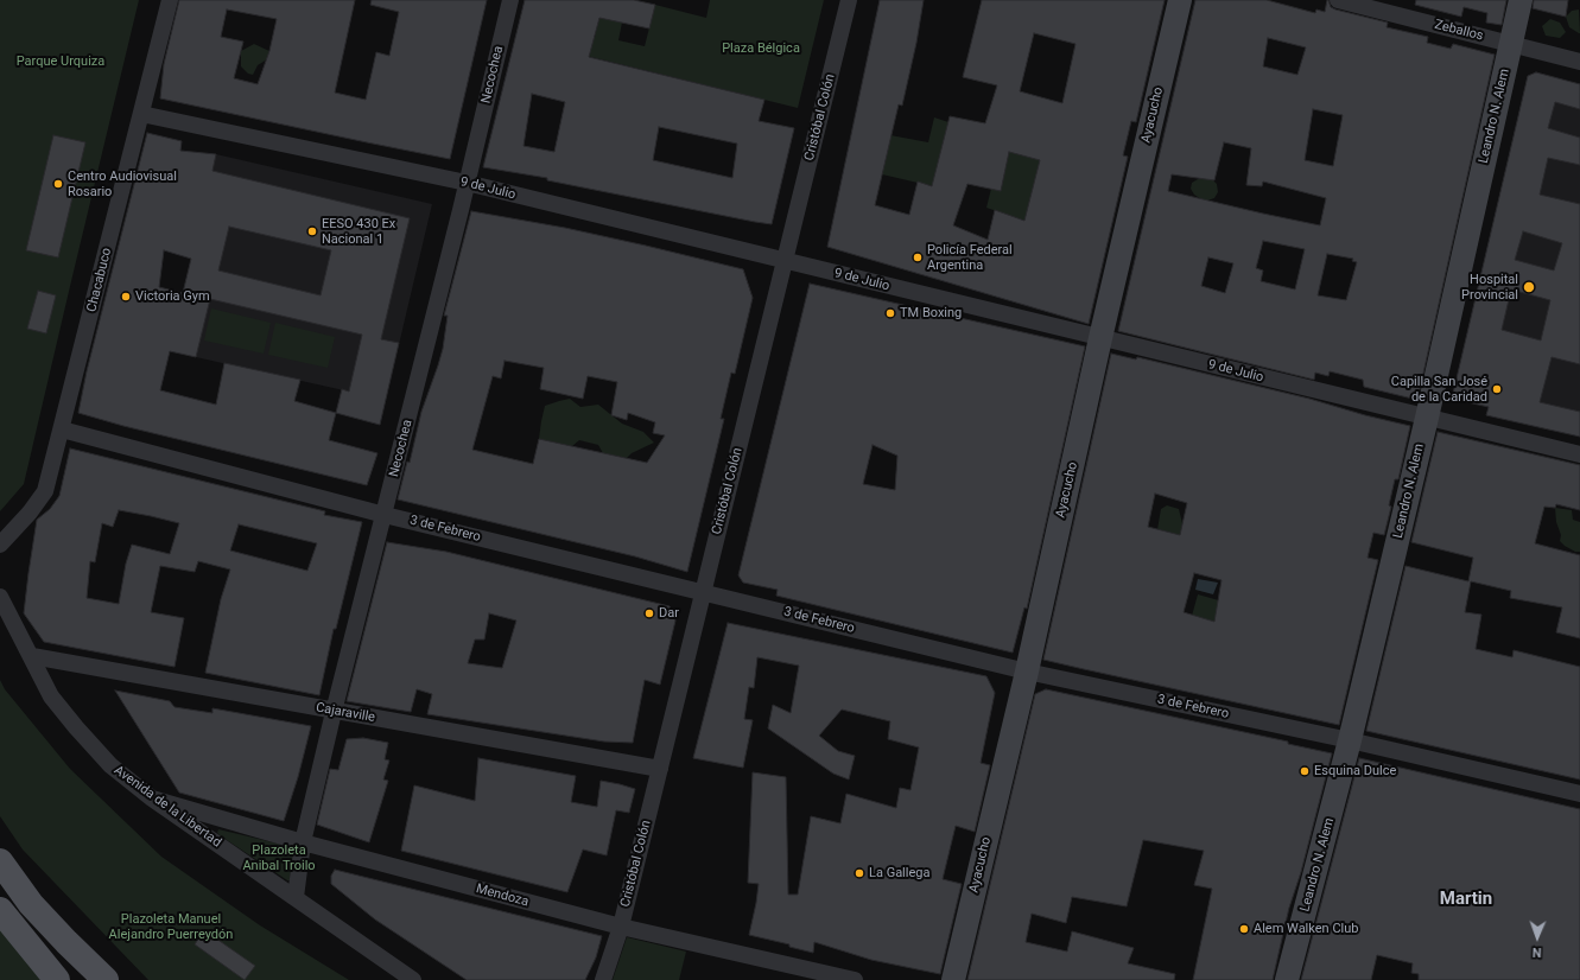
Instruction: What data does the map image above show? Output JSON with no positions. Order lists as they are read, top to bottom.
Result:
{
  "streets": {
    "main road": ["Ayacucho", "Leandro N. Alem"],
    "street": [
      "Zeballos",
      "Necochea",
      "Cristóbal Colón",
      "9 de Julio",
      "Chacabuco",
      "3 de Febrero",
      "Cajaraville",
      "Avenida de la Libertad",
      "Mendoza"
    ]
  },
  "crossings": [
    ["Zeballos", "Leandro N. Alem"],
    ["Necochea", "9 de Julio"],
    ["Necochea", "3 de Febrero"],
    ["Necochea", "Cajaraville"],
    ["Necochea", "Avenida de la Libertad"],
    ["Necochea", "Mendoza"],
    ["Ayacucho", "9 de Julio"],
    ["Ayacucho", "3 de Febrero"],
    ["Leandro N. Alem", "9 de Julio"],
    ["Leandro N. Alem", "3 de Febrero"],
    ["Cristóbal Colón", "9 de Julio"],
    ["Cristóbal Colón", "3 de Febrero"],
    ["Cristóbal Colón", "Cajaraville"],
    ["Cristóbal Colón", "Mendoza"],
    ["9 de Julio", "Chacabuco"],
    ["Chacabuco", "3 de Febrero"],
    ["Cajaraville", "Avenida de la Libertad"],
    ["Avenida de la Libertad", "Mendoza"]
  ],
  "districts": ["Martin"],
  "parks": [
    "Plaza Bélgica",
    "Parque Urquiza",
    "Plazoleta Anibal Troilo",
    "Plazoleta Manuel Alejandro Puerreydón"
  ],
  "places": [
    "Centro Audiovisual Rosario",
    "EESO 430 Ex Nacional 1",
    "Policía Federal Argentina",
    "Hospital Provincial",
    "Victoria Gym",
    "TM Boxing",
    "Capilla San José de la Caridad",
    "Dar",
    "Esquina Dulce",
    "La Gallega",
    "Alem Walken Club"
  ],
  "north": "bottom"
}
